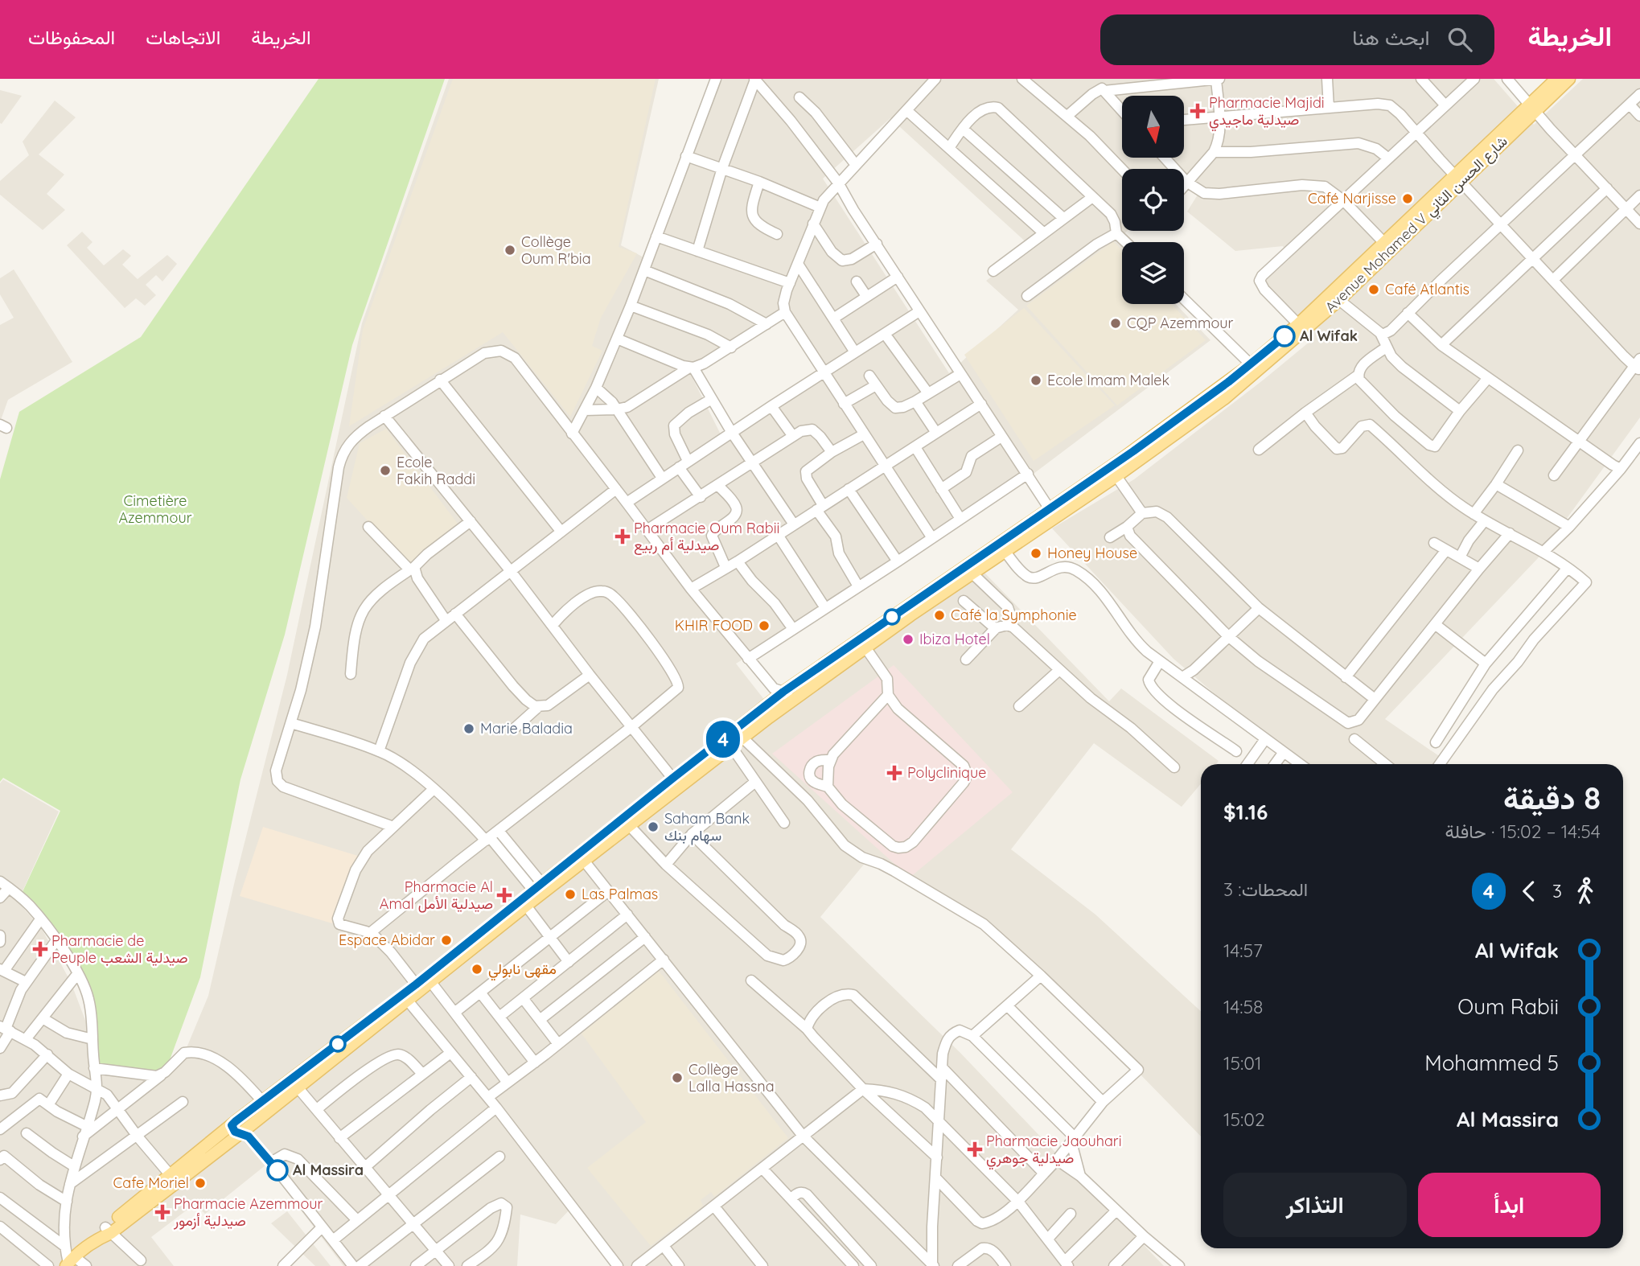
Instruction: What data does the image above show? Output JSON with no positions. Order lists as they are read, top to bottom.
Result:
{
  "streets": {
    "main road": ["Avenue Mohamed V شارع الحسن الثاني"]
  },
  "parks": ["Cimetière Azemmour"],
  "places": {
    "health": [
      "Pharmacie Majidi صيدلية ماجيدي",
      "Pharmacie Oum Rabii صيدلية أم ربيع",
      "Polyclinique",
      "Pharmacie Al Amal صيدلية الأمل",
      "Pharmacie de Peuple صيدلية الشعب",
      "Pharmacie Jaouhari صيدلية جوهري",
      "Pharmacie Azemmour صيدلية أزمور"
    ],
    "other": [
      "Café Narjisse",
      "Collège Oum R'bia",
      "Café Atlantis",
      "CQP Azemmour",
      "Al Wifak",
      "Ecole Imam Malek",
      "Ecole Fakih Raddi",
      "Honey House",
      "Café la Symphonie",
      "KHIR FOOD",
      "Ibiza Hotel",
      "Marie Baladia",
      "Saham Bank سهام بنك",
      "Las Palmas",
      "Espace Abidar",
      "مقهى نابولي",
      "Collège Lalla Hassna",
      "Al Massira",
      "Cafe Moriel"
    ]
  },
  "lines": ["bus line 4"],
  "north": "bottom",
  "page": {
    "header": "الخريطة",
    "search": "ابحث هنا",
    "nav": ["الخريطة", "الاتجاهات", "المحفوظات"],
    "on_map": "4",
    "heading": ["8 دقيقة", "14:54 – 15:02 · حافلة", "$1.16"],
    "legs": ["3", "4", "المحطات: 3"],
    "list": [
      {
        "name": "Al Wifak",
        "value": "14:57"
      },
      {
        "name": "Oum Rabii",
        "value": "14:58"
      },
      {
        "name": "Mohammed 5",
        "value": "15:01"
      },
      {
        "name": "Al Massira",
        "value": "15:02"
      }
    ],
    "buttons": ["ابدأ", "التذاكر"]
  }
}
